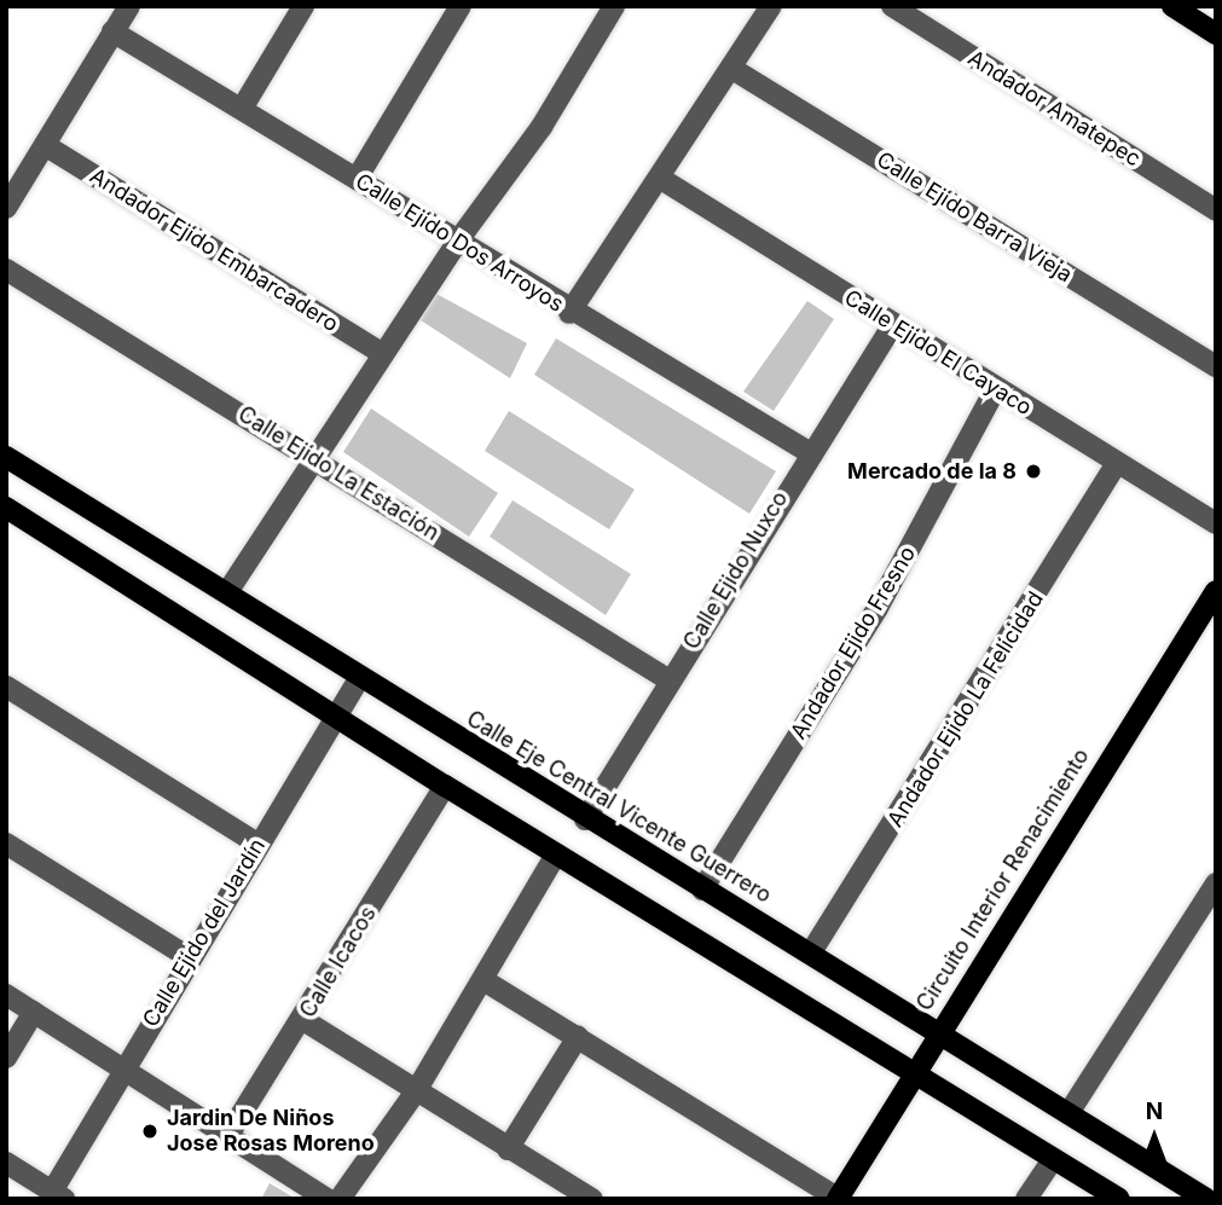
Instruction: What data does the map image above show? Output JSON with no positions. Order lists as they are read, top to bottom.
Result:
{
  "streets": {
    "main road": ["Calle Eje Central Vicente Guerrero", "Circuito Interior Renacimiento"],
    "street": [
      "Andador Amatepec",
      "Calle Ejido Barra Vieja",
      "Calle Ejido Dos Arroyos",
      "Andador Ejido Embarcadero",
      "Calle Ejido El Cayaco",
      "Calle Ejido La Estación",
      "Calle Ejido Nuxco",
      "Andador Ejido Fresno",
      "Andador Ejido La Felicidad",
      "Calle Ejido del Jardín",
      "Calle Icacos"
    ]
  },
  "crossings": [
    ["Calle Ejido Dos Arroyos", "Calle Ejido Nuxco"],
    ["Calle Ejido El Cayaco", "Calle Ejido Nuxco"],
    ["Calle Ejido El Cayaco", "Andador Ejido Fresno"],
    ["Calle Ejido El Cayaco", "Andador Ejido La Felicidad"],
    ["Calle Ejido La Estación", "Calle Ejido Nuxco"],
    ["Calle Ejido Nuxco", "Calle Eje Central Vicente Guerrero"],
    ["Andador Ejido Fresno", "Calle Eje Central Vicente Guerrero"],
    ["Andador Ejido La Felicidad", "Calle Eje Central Vicente Guerrero"],
    ["Calle Eje Central Vicente Guerrero", "Circuito Interior Renacimiento"],
    ["Calle Eje Central Vicente Guerrero", "Calle Ejido del Jardín"]
  ],
  "places": ["Mercado de la 8", "Jardin De Niños Jose Rosas Moreno"],
  "north": "top"
}
